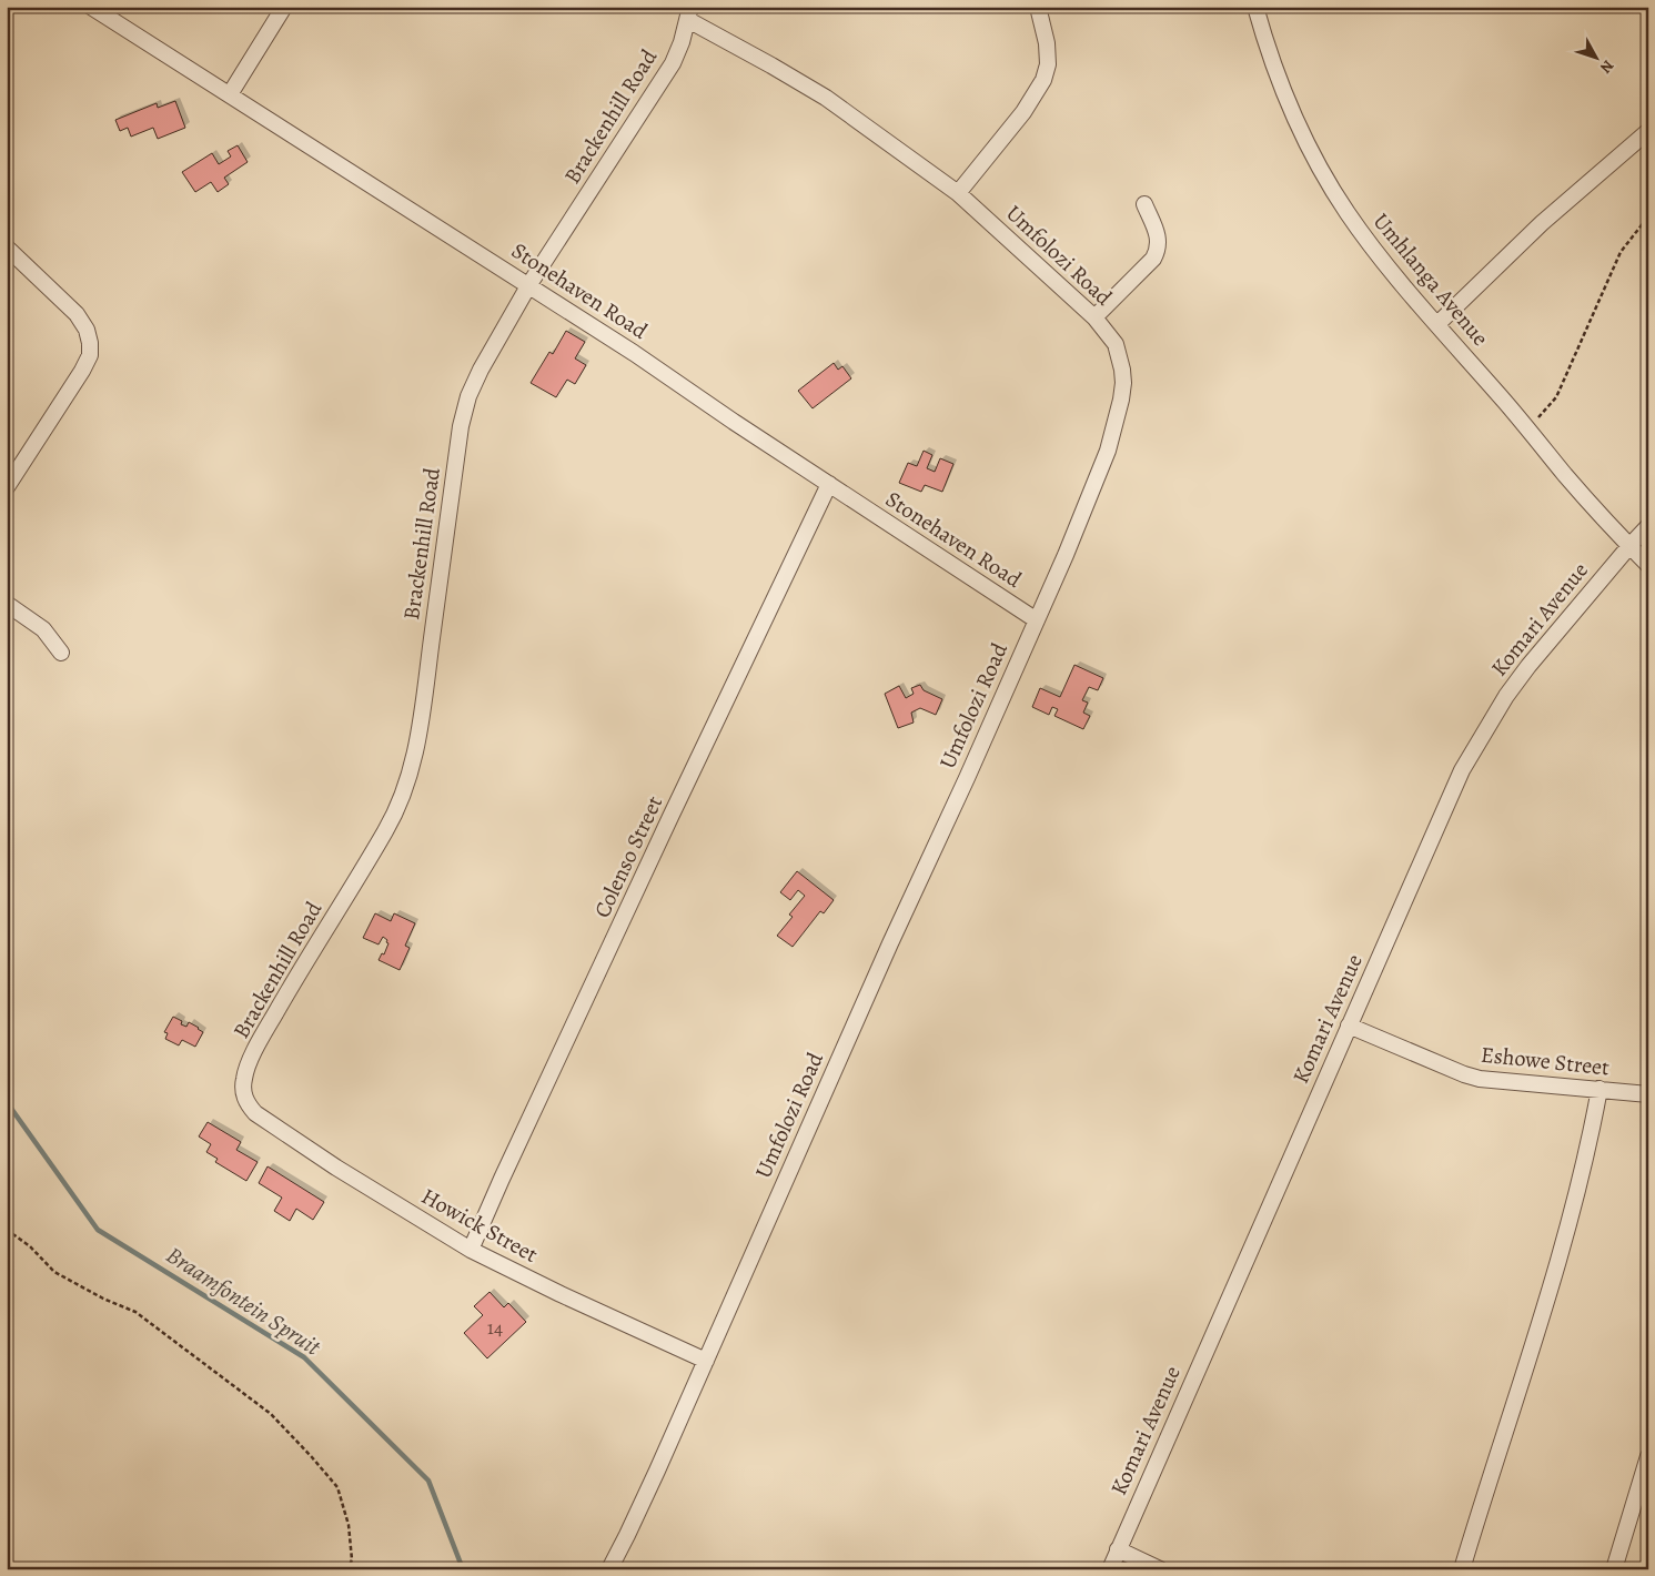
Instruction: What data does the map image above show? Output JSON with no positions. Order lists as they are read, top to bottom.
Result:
{
  "streets": {
    "street": [
      "Brackenhill Road",
      "Umfolozi Road",
      "Umhlanga Avenue",
      "Stonehaven Road",
      "Komari Avenue",
      "Colenso Street",
      "Eshowe Street",
      "Howick Street"
    ]
  },
  "crossings": [
    ["Brackenhill Road", "Umfolozi Road"],
    ["Brackenhill Road", "Stonehaven Road"],
    ["Brackenhill Road", "Howick Street"],
    ["Umfolozi Road", "Stonehaven Road"],
    ["Umfolozi Road", "Howick Street"],
    ["Umhlanga Avenue", "Komari Avenue"],
    ["Stonehaven Road", "Colenso Street"],
    ["Komari Avenue", "Eshowe Street"],
    ["Colenso Street", "Howick Street"]
  ],
  "water": ["Braamfontein Spruit"],
  "house_numbers": ["14"],
  "north": "bottom right"
}
